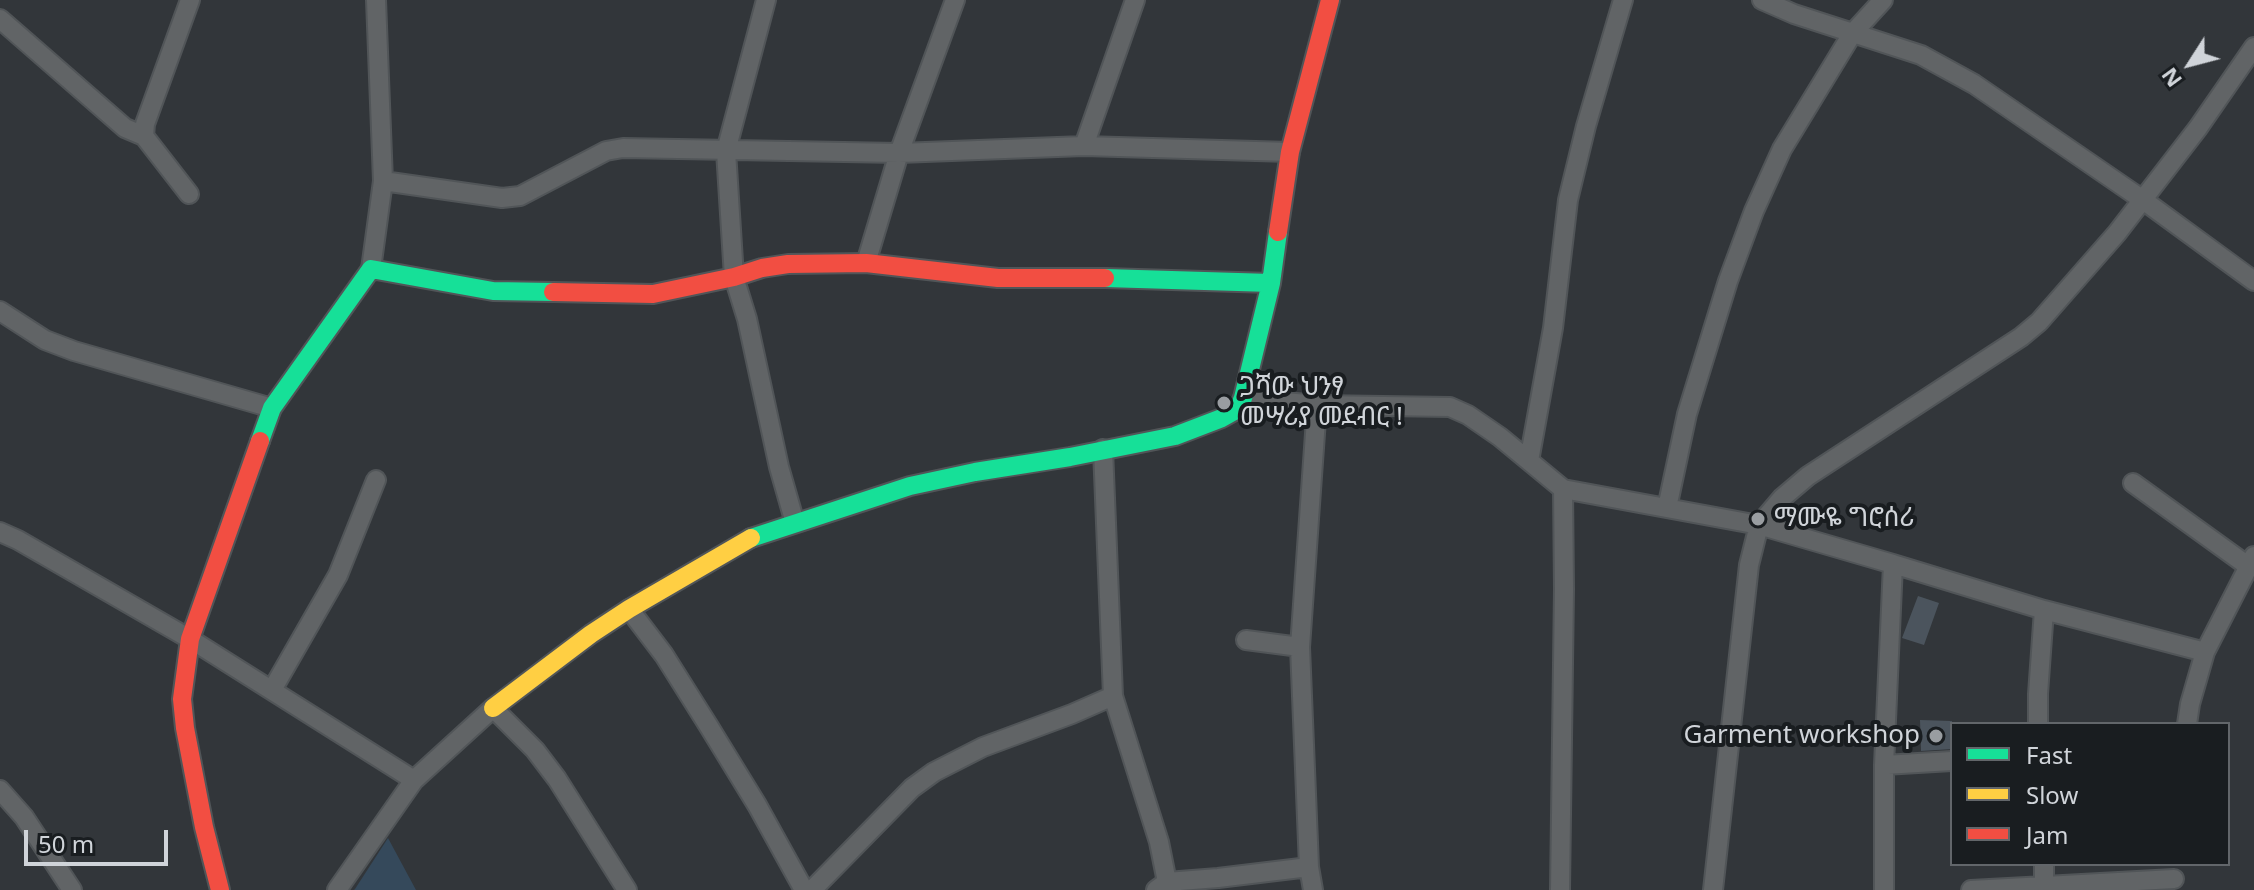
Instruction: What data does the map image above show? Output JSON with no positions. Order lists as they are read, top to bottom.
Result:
{
  "places": ["ጋሻው ህንፃ መሣሪያ መደብር !", "ማሙዬ ግሮሰሪ", "Garment workshop"],
  "legend": ["Fast", "Slow", "Jam"],
  "scale_bar": "50 m",
  "north": "bottom left"
}
